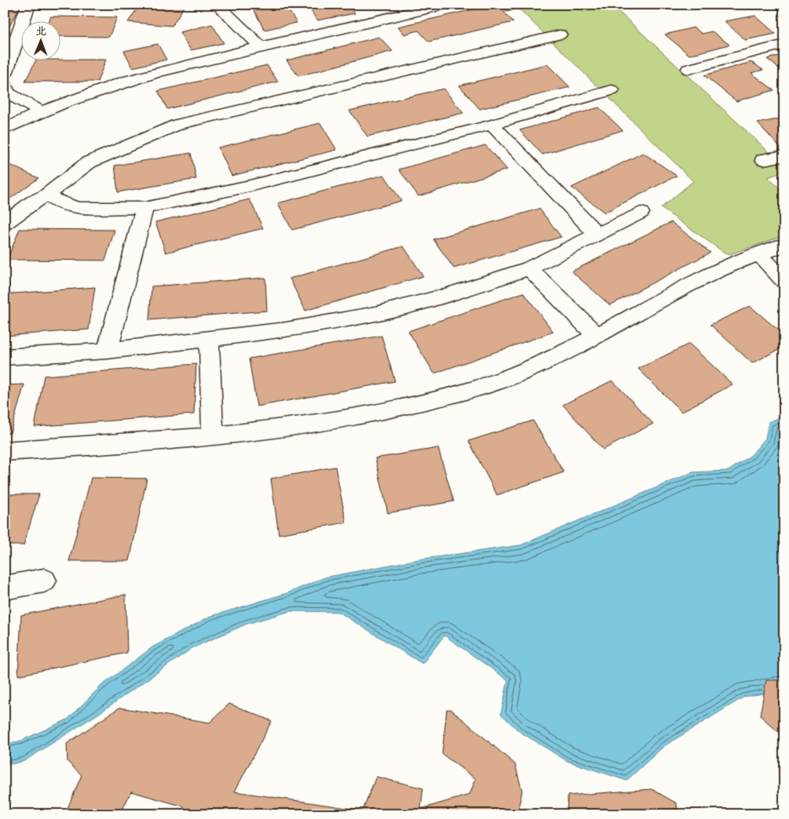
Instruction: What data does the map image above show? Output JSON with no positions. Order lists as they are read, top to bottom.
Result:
{
  "north": "top"
}
